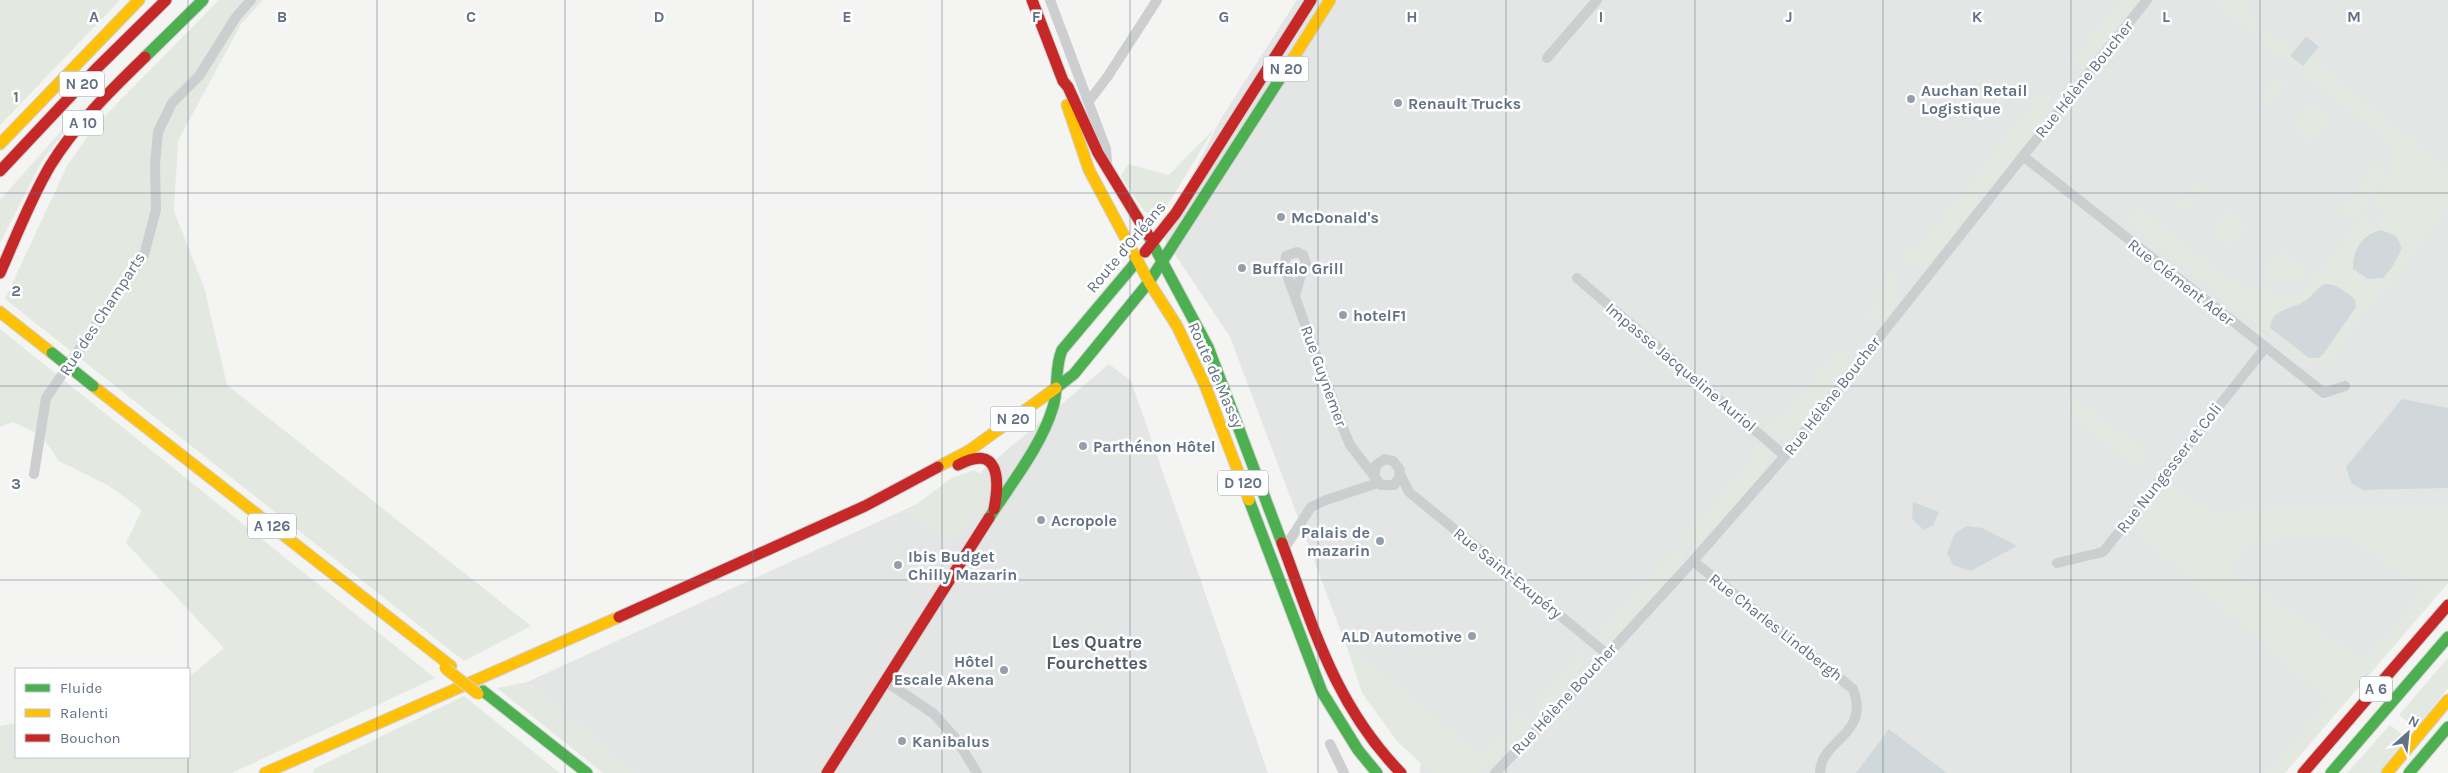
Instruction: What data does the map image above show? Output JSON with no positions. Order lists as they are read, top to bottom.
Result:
{
  "streets": {
    "main road": [
      "N 20",
      "A 10",
      "Route d'Orléans",
      "Route de Massy",
      "D 120",
      "A 126",
      "A 6"
    ],
    "street": [
      "Rue Hélène Boucher",
      "Rue Clément Ader",
      "Rue des Champarts",
      "Impasse Jacqueline Auriol",
      "Rue Guynemer",
      "Rue Nungesser et Coli",
      "Rue Saint-Exupéry",
      "Rue Charles Lindbergh"
    ]
  },
  "crossings": [
    ["N 20", "Route d'Orléans"],
    ["N 20", "Route de Massy"],
    ["Rue Hélène Boucher", "Rue Clément Ader"],
    ["Rue Hélène Boucher", "Impasse Jacqueline Auriol"],
    ["Rue Hélène Boucher", "Rue Saint-Exupéry"],
    ["Rue Hélène Boucher", "Rue Charles Lindbergh"],
    ["Route d'Orléans", "Route de Massy"],
    ["Rue Clément Ader", "Rue Nungesser et Coli"],
    ["Route de Massy", "D 120"],
    ["Rue Guynemer", "Rue Saint-Exupéry"]
  ],
  "districts": ["Les Quatre Fourchettes"],
  "places": [
    "Auchan Retail Logistique",
    "Renault Trucks",
    "McDonald's",
    "Buffalo Grill",
    "hotelF1",
    "Parthénon Hôtel",
    "Acropole",
    "Palais de mazarin",
    "Ibis Budget Chilly Mazarin",
    "ALD Automotive",
    "Hôtel Escale Akena",
    "Kanibalus"
  ],
  "legend": ["Fluide", "Ralenti", "Bouchon"],
  "north": "top right",
  "grid": {
    "columns": [
      "A",
      "B",
      "C",
      "D",
      "E",
      "F",
      "G",
      "H",
      "I",
      "J",
      "K",
      "L",
      "M"
    ],
    "rows": ["1", "2", "3"]
  }
}
